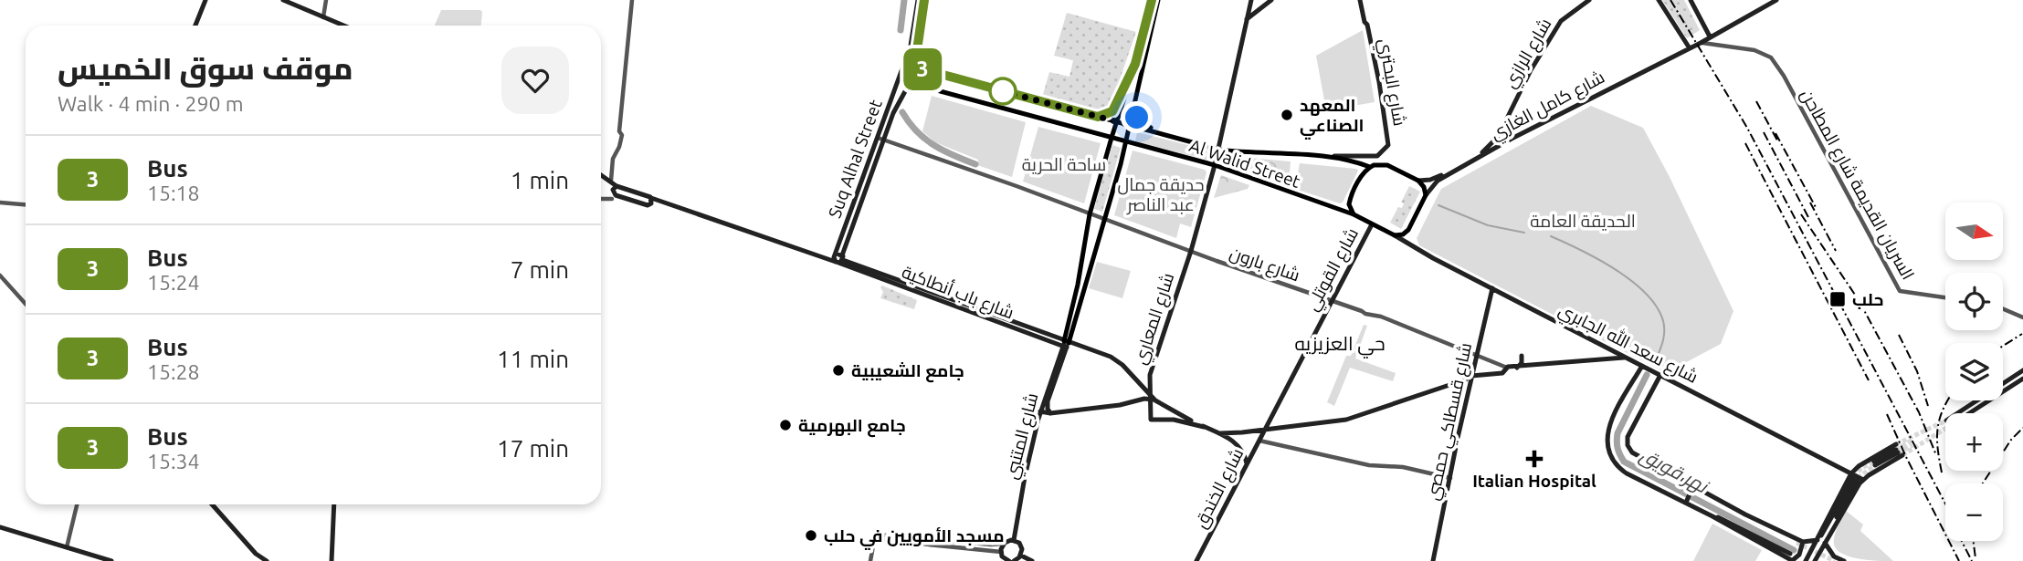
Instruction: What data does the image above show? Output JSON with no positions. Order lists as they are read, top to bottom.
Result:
{
  "streets": {
    "main road": [
      "شارع الرازي",
      "شارع البحتري",
      "شارع كامل الغازي",
      "Suq Alhal Street",
      "Al Walid Street",
      "شارع القوتلي",
      "شارع باب أنطاكية",
      "شارع المعاري",
      "شارع سعد الله الجابري",
      "شارع قسطاكي حمصي",
      "شارع المتنبي",
      "شارع الخندق"
    ],
    "street": ["السريان القديمة شارع المطاحن", "شارع بارون"]
  },
  "crossings": [
    ["شارع الرازي", "شارع كامل الغازي"],
    ["شارع كامل الغازي", "Al Walid Street"],
    ["شارع كامل الغازي", "شارع القوتلي"],
    ["شارع كامل الغازي", "شارع سعد الله الجابري"],
    ["Suq Alhal Street", "شارع بارون"],
    ["Suq Alhal Street", "شارع باب أنطاكية"],
    ["Al Walid Street", "شارع القوتلي"],
    ["Al Walid Street", "شارع المعاري"],
    ["Al Walid Street", "شارع سعد الله الجابري"],
    ["Al Walid Street", "شارع المتنبي"],
    ["شارع بارون", "شارع القوتلي"],
    ["شارع بارون", "شارع المعاري"],
    ["شارع بارون", "شارع قسطاكي حمصي"],
    ["شارع بارون", "شارع المتنبي"],
    ["شارع القوتلي", "شارع سعد الله الجابري"],
    ["شارع القوتلي", "شارع الخندق"],
    ["شارع باب أنطاكية", "شارع المتنبي"],
    ["شارع سعد الله الجابري", "شارع قسطاكي حمصي"]
  ],
  "districts": ["حي العزيزيه"],
  "water": ["نهر قويق"],
  "parks": ["ساحة الحرية", "حديقة جمال عبد الناصر", "الحديقة العامة"],
  "places": {
    "other": [
      "المعهد الصناعي",
      "جامع الشعيبية",
      "جامع البهرمية",
      "مسجد الأمويين في حلب"
    ],
    "transit": ["حلب"],
    "health": ["Italian Hospital"]
  },
  "lines": ["bus line 3"],
  "north": "right",
  "page": {
    "on_map": "3",
    "heading": ["موقف سوق الخميس", "Walk · 4 min · 290 m"],
    "list": [
      {
        "mark": "3",
        "name": "Bus",
        "note": "15:18",
        "value": "1 min"
      },
      {
        "mark": "3",
        "name": "Bus",
        "note": "15:24",
        "value": "7 min"
      },
      {
        "mark": "3",
        "name": "Bus",
        "note": "15:28",
        "value": "11 min"
      },
      {
        "mark": "3",
        "name": "Bus",
        "note": "15:34",
        "value": "17 min"
      }
    ],
    "map_buttons": ["+", "−"]
  }
}
